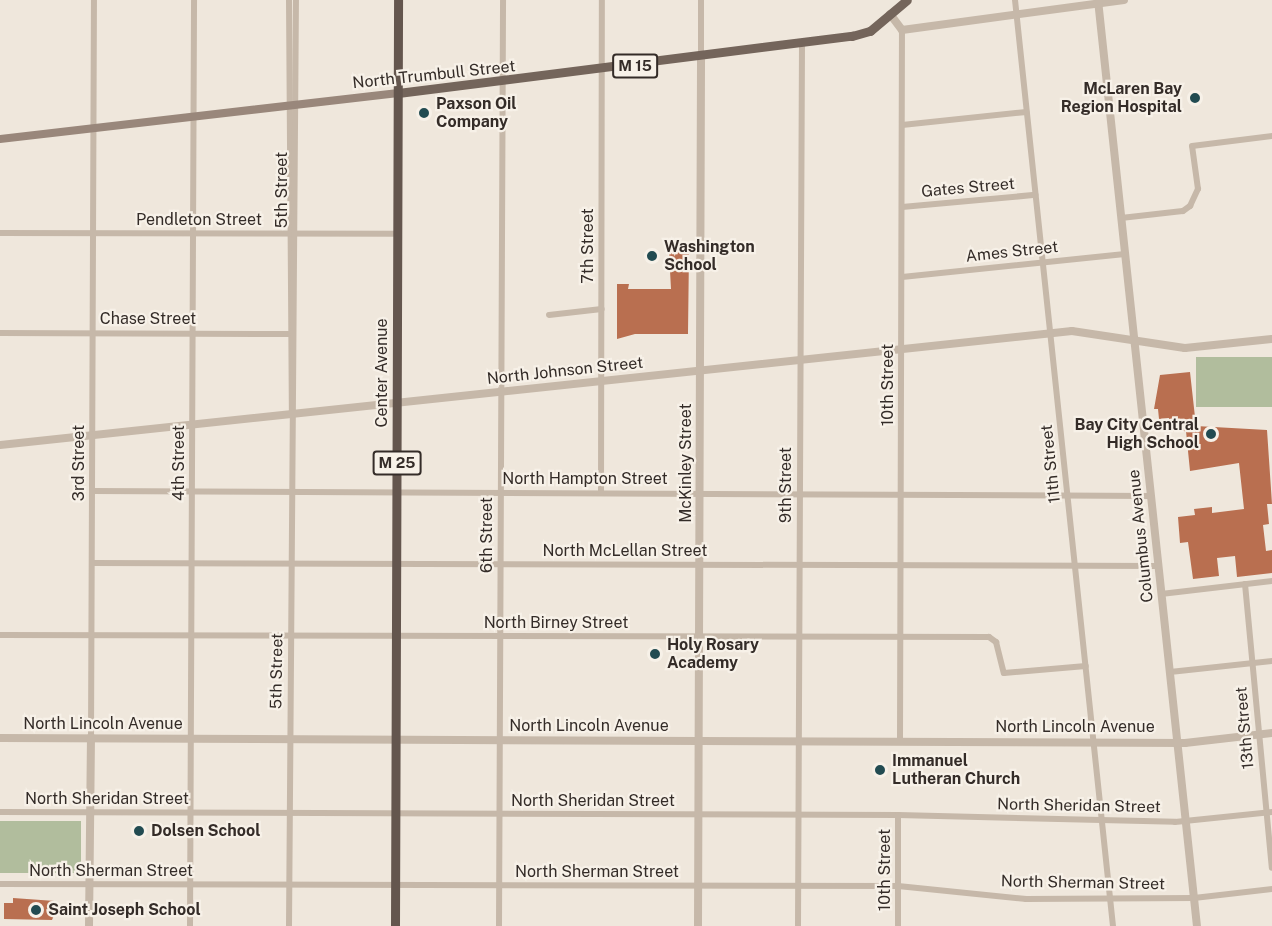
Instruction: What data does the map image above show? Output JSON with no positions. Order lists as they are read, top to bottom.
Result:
{
  "streets": {
    "highway": ["Center Avenue", "M 25"],
    "main road": ["M 15", "North Trumbull Street"],
    "street": [
      "Gates Street",
      "5th Street",
      "Pendleton Street",
      "7th Street",
      "Ames Street",
      "Chase Street",
      "North Johnson Street",
      "10th Street",
      "3rd Street",
      "4th Street",
      "McKinley Street",
      "11th Street",
      "North Hampton Street",
      "9th Street",
      "6th Street",
      "Columbus Avenue",
      "North McLellan Street",
      "North Birney Street",
      "North Lincoln Avenue",
      "13th Street",
      "North Sheridan Street",
      "North Sherman Street"
    ]
  },
  "crossings": [
    ["M 15", "North Trumbull Street"],
    ["North Trumbull Street", "5th Street"],
    ["North Trumbull Street", "7th Street"],
    ["North Trumbull Street", "Center Avenue"],
    ["North Trumbull Street", "3rd Street"],
    ["North Trumbull Street", "4th Street"],
    ["North Trumbull Street", "McKinley Street"],
    ["North Trumbull Street", "9th Street"],
    ["North Trumbull Street", "6th Street"],
    ["Gates Street", "10th Street"],
    ["Gates Street", "11th Street"],
    ["5th Street", "Pendleton Street"],
    ["5th Street", "Chase Street"],
    ["5th Street", "North Johnson Street"],
    ["5th Street", "North Hampton Street"],
    ["5th Street", "North McLellan Street"],
    ["5th Street", "North Birney Street"],
    ["5th Street", "North Lincoln Avenue"],
    ["5th Street", "North Sheridan Street"],
    ["5th Street", "North Sherman Street"],
    ["Pendleton Street", "Center Avenue"],
    ["Pendleton Street", "3rd Street"],
    ["Pendleton Street", "4th Street"],
    ["7th Street", "North Johnson Street"],
    ["7th Street", "North Hampton Street"],
    ["Ames Street", "10th Street"],
    ["Ames Street", "11th Street"],
    ["Ames Street", "Columbus Avenue"],
    ["Chase Street", "3rd Street"],
    ["Chase Street", "4th Street"],
    ["North Johnson Street", "Center Avenue"],
    ["North Johnson Street", "10th Street"],
    ["North Johnson Street", "3rd Street"],
    ["North Johnson Street", "4th Street"],
    ["North Johnson Street", "McKinley Street"],
    ["North Johnson Street", "11th Street"],
    ["North Johnson Street", "9th Street"],
    ["North Johnson Street", "6th Street"],
    ["North Johnson Street", "Columbus Avenue"],
    ["Center Avenue", "North Hampton Street"],
    ["Center Avenue", "North McLellan Street"],
    ["Center Avenue", "North Birney Street"],
    ["Center Avenue", "North Lincoln Avenue"],
    ["Center Avenue", "North Sheridan Street"],
    ["Center Avenue", "North Sherman Street"],
    ["10th Street", "North Hampton Street"],
    ["10th Street", "North McLellan Street"],
    ["10th Street", "North Birney Street"],
    ["10th Street", "North Lincoln Avenue"],
    ["10th Street", "North Sheridan Street"],
    ["10th Street", "North Sherman Street"],
    ["3rd Street", "North Hampton Street"],
    ["3rd Street", "North McLellan Street"],
    ["3rd Street", "North Birney Street"],
    ["3rd Street", "North Lincoln Avenue"],
    ["3rd Street", "North Sheridan Street"],
    ["3rd Street", "North Sherman Street"],
    ["4th Street", "North Hampton Street"],
    ["4th Street", "North McLellan Street"],
    ["4th Street", "North Birney Street"],
    ["4th Street", "North Lincoln Avenue"],
    ["4th Street", "North Sheridan Street"],
    ["4th Street", "North Sherman Street"],
    ["McKinley Street", "North Hampton Street"],
    ["McKinley Street", "North McLellan Street"],
    ["McKinley Street", "North Birney Street"],
    ["McKinley Street", "North Lincoln Avenue"],
    ["McKinley Street", "North Sheridan Street"],
    ["McKinley Street", "North Sherman Street"],
    ["11th Street", "North Hampton Street"],
    ["11th Street", "North McLellan Street"],
    ["11th Street", "North Birney Street"],
    ["11th Street", "North Lincoln Avenue"],
    ["11th Street", "North Sheridan Street"],
    ["11th Street", "North Sherman Street"],
    ["North Hampton Street", "9th Street"],
    ["North Hampton Street", "6th Street"],
    ["North Hampton Street", "Columbus Avenue"],
    ["9th Street", "North McLellan Street"],
    ["9th Street", "North Birney Street"],
    ["9th Street", "North Lincoln Avenue"],
    ["9th Street", "North Sheridan Street"],
    ["9th Street", "North Sherman Street"],
    ["6th Street", "North McLellan Street"],
    ["6th Street", "North Birney Street"],
    ["6th Street", "North Lincoln Avenue"],
    ["6th Street", "North Sheridan Street"],
    ["6th Street", "North Sherman Street"],
    ["Columbus Avenue", "North McLellan Street"],
    ["Columbus Avenue", "North Lincoln Avenue"],
    ["Columbus Avenue", "North Sheridan Street"],
    ["Columbus Avenue", "North Sherman Street"],
    ["North Lincoln Avenue", "13th Street"],
    ["13th Street", "North Sheridan Street"]
  ],
  "places": [
    "McLaren Bay Region Hospital",
    "Paxson Oil Company",
    "Washington School",
    "Bay City Central High School",
    "Holy Rosary Academy",
    "Immanuel Lutheran Church",
    "Dolsen School",
    "Saint Joseph School"
  ]
}
